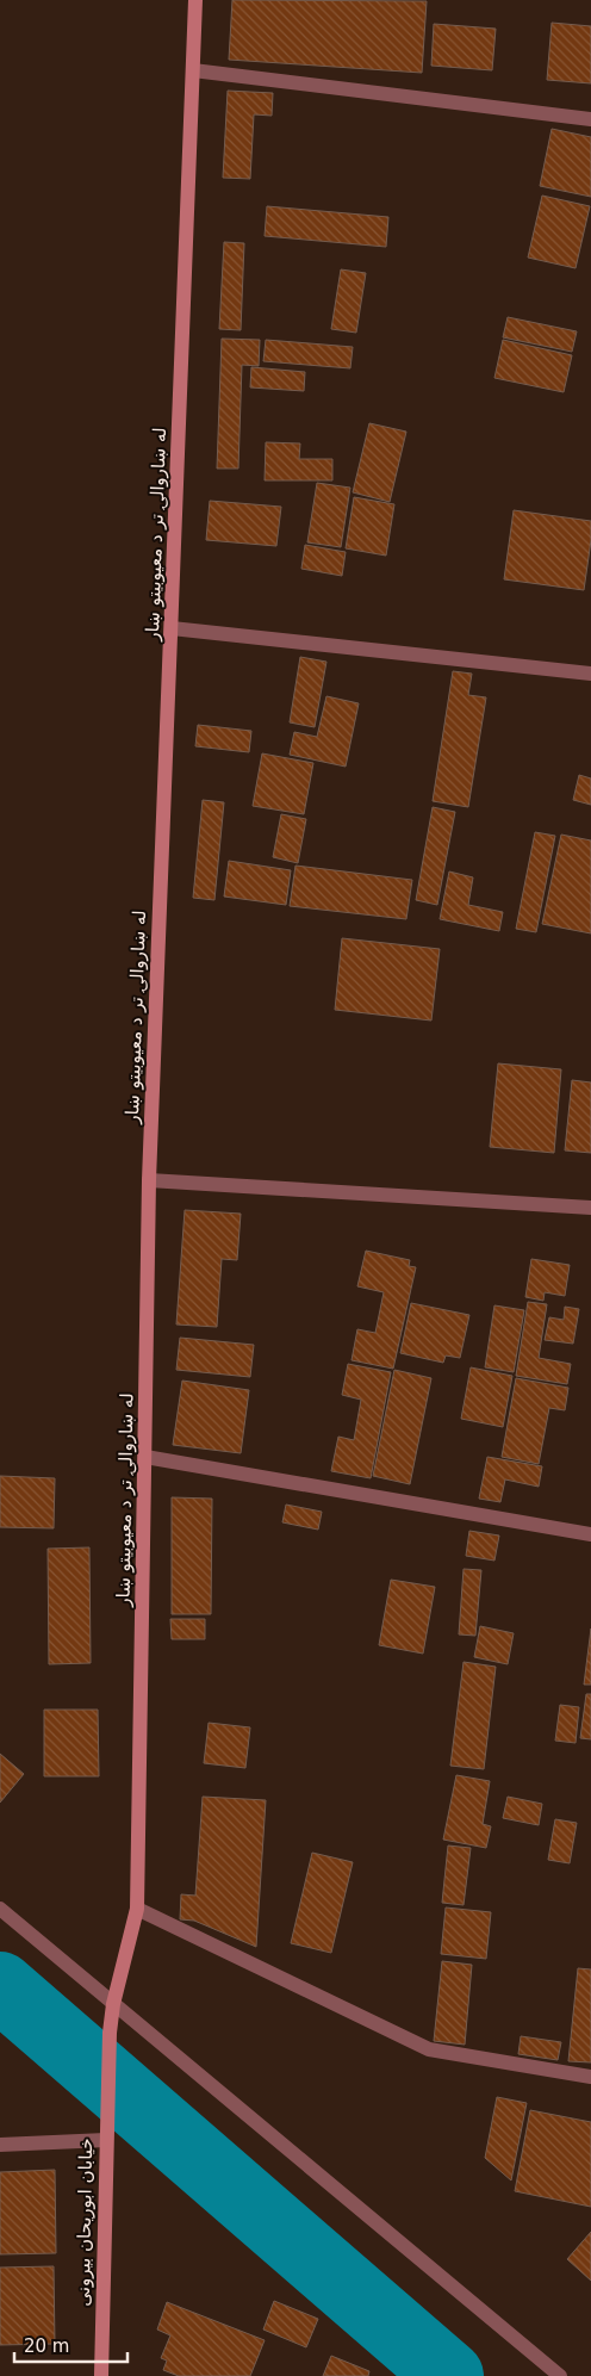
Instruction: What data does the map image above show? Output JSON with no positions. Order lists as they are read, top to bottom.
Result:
{
  "streets": {
    "street": ["له ښاروالۍ تر د معیوبیتو ښار", "خیابان ابوریحان بیرونی"]
  },
  "crossings": [
    ["له ښاروالۍ تر د معیوبیتو ښار", "خیابان ابوریحان بیرونی"]
  ],
  "scale_bar": "20 m"
}
